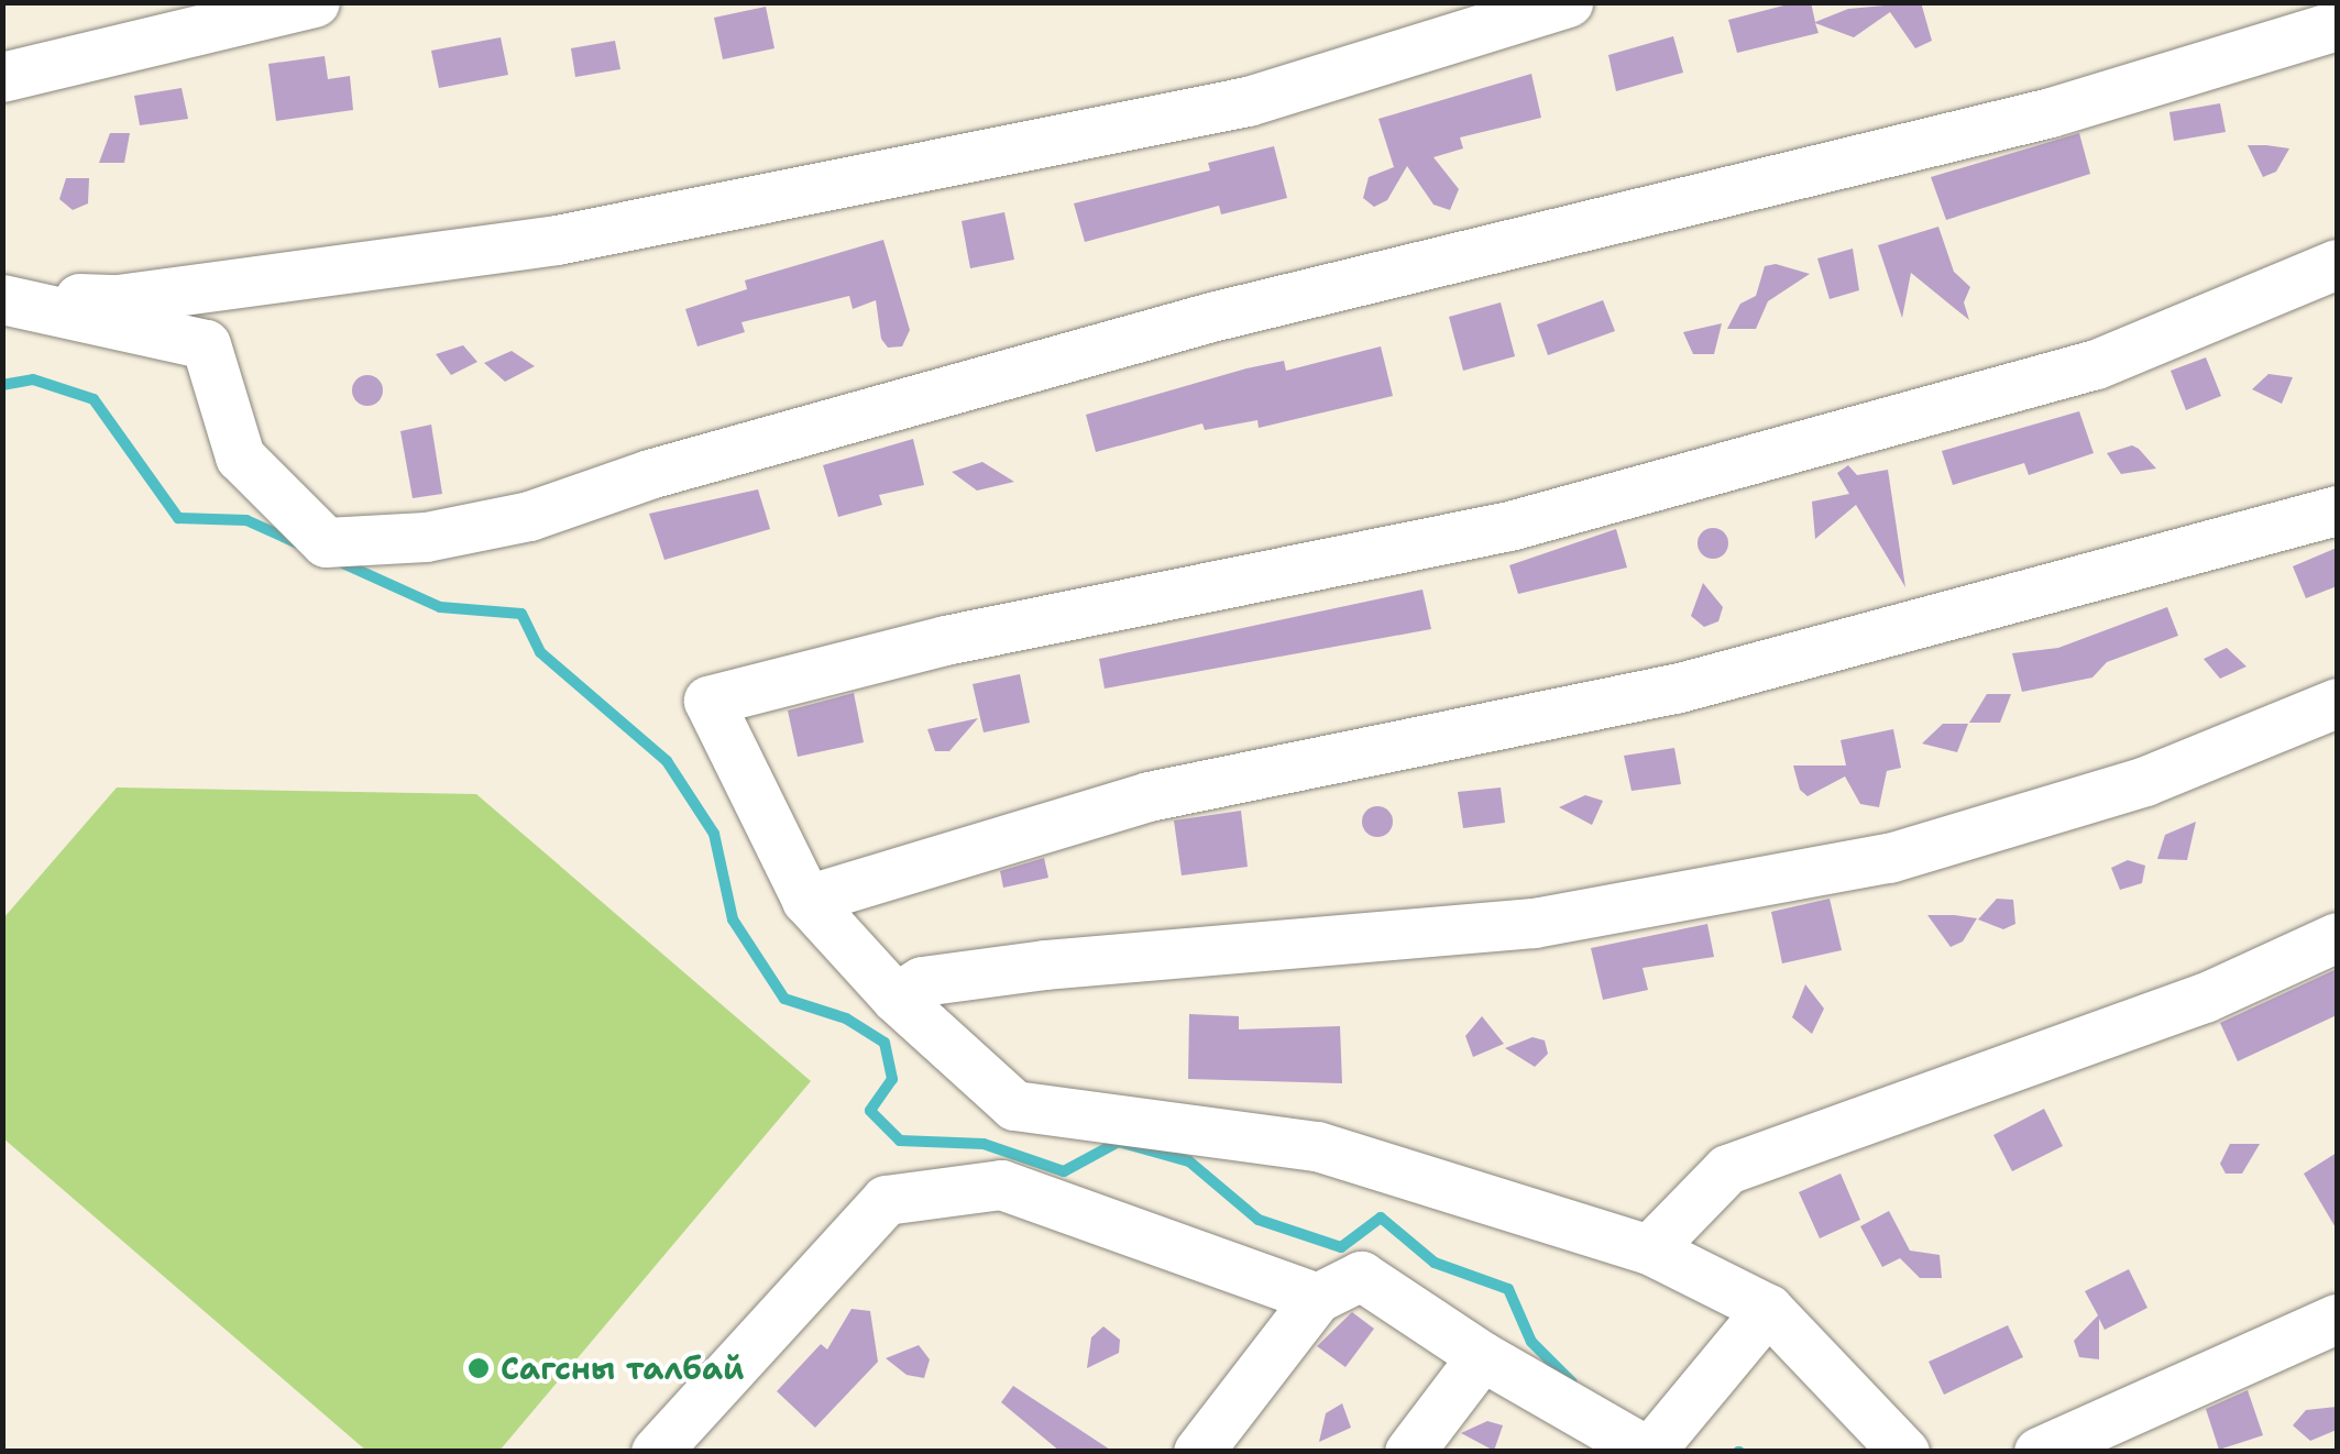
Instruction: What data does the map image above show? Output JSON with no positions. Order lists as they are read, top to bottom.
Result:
{
  "places": ["Сагсны талбай"]
}
